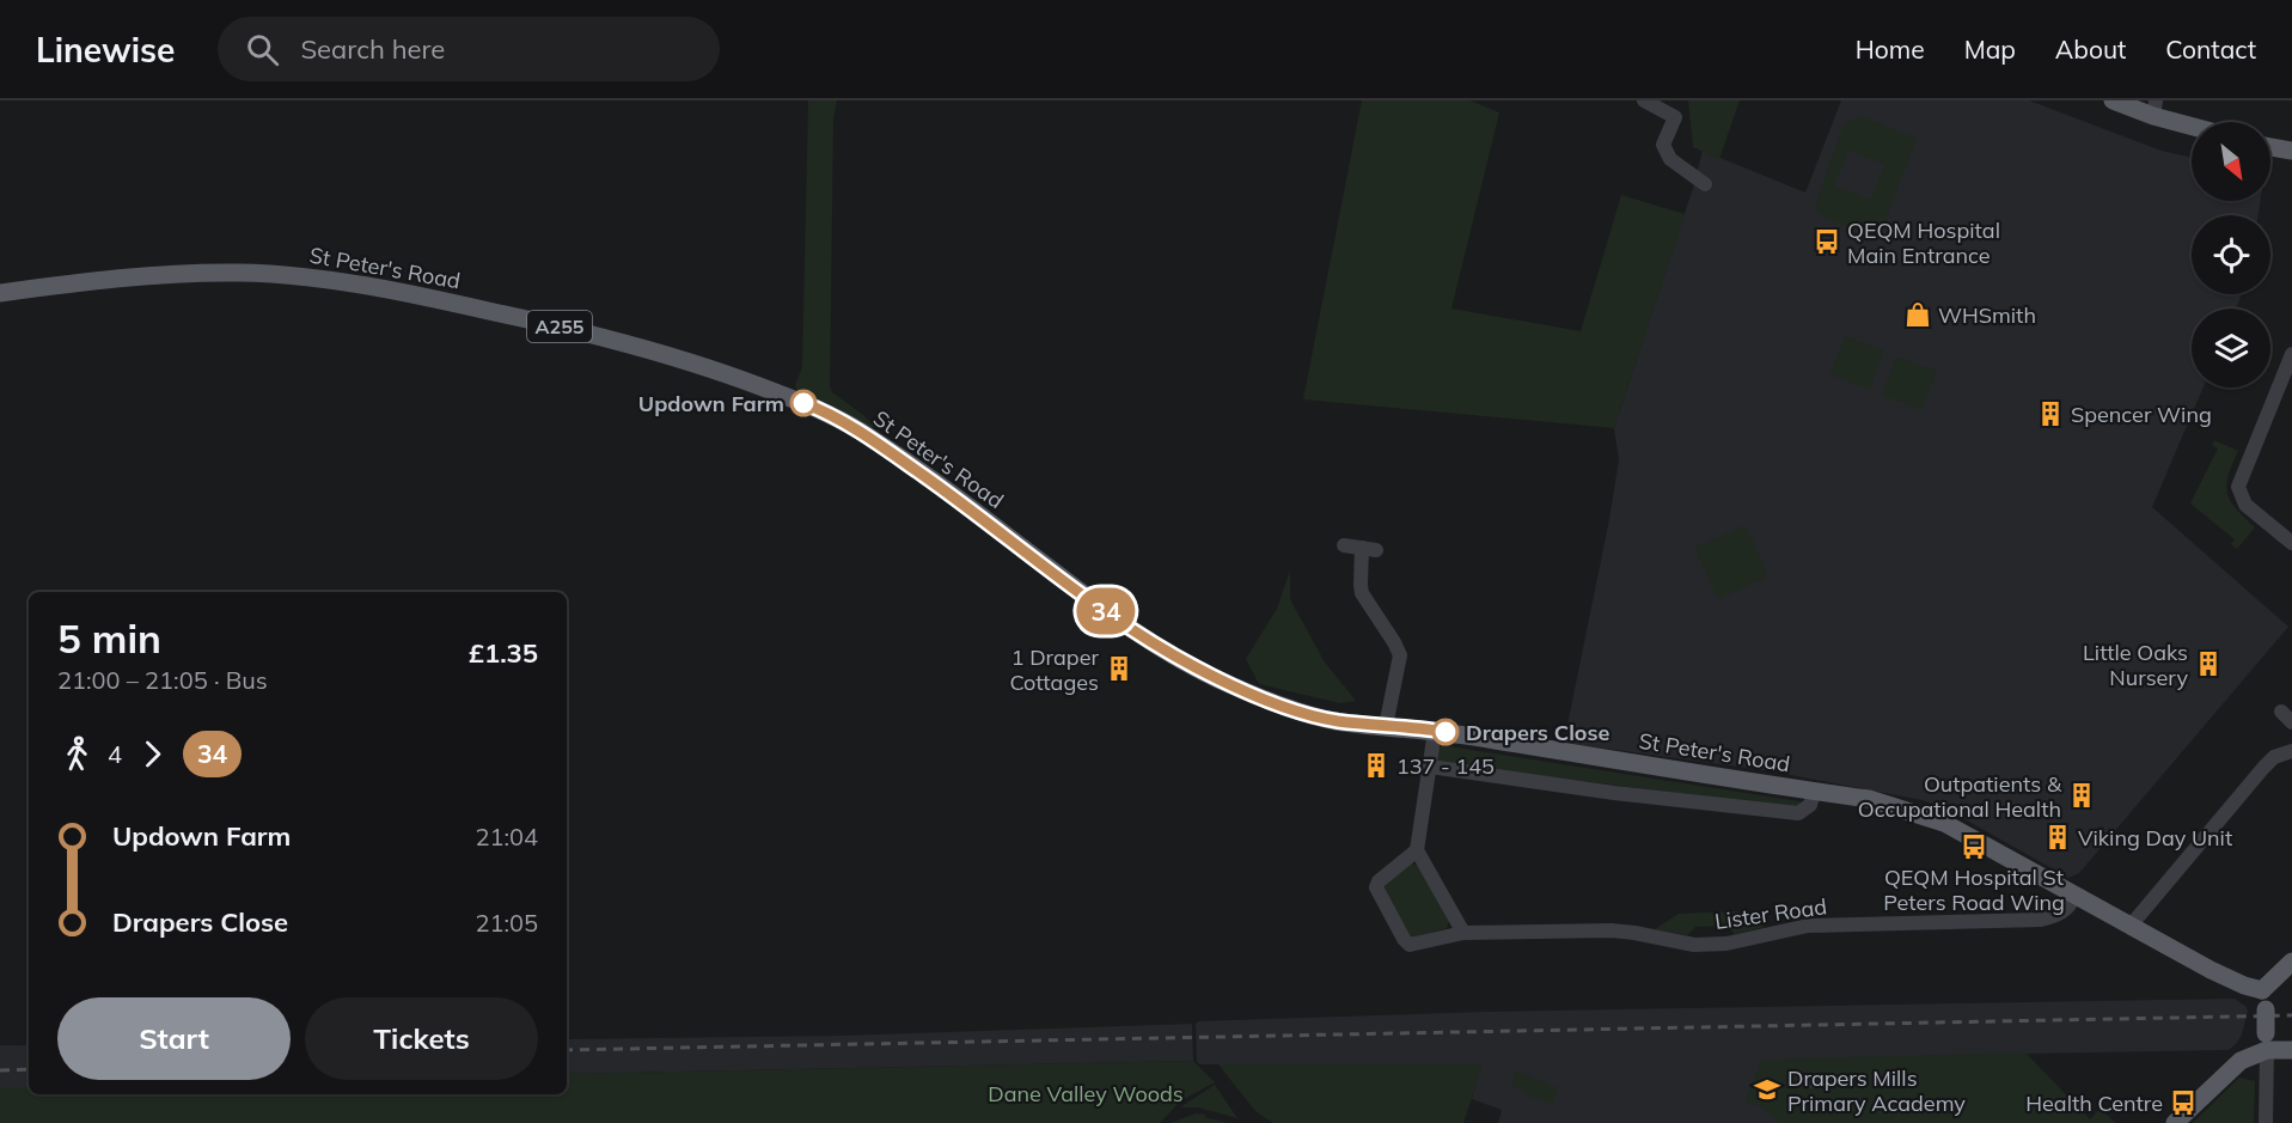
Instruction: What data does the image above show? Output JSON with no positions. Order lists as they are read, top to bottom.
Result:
{
  "streets": {
    "main road": ["St Peter's Road", "A255"],
    "street": ["Lister Road"]
  },
  "crossings": [
    ["St Peter's Road", "Lister Road"]
  ],
  "parks": ["Dane Valley Woods"],
  "places": {
    "bus stop": ["QEQM Hospital Main Entrance", "QEQM Hospital St Peters Road Wing", "Health Centre"],
    "shop": ["WHSmith"],
    "other": ["Updown Farm", "Drapers Close"],
    "building": [
      "Spencer Wing",
      "Little Oaks Nursery",
      "1 Draper Cottages",
      "137 - 145",
      "Outpatients & Occupational Health",
      "Viking Day Unit"
    ],
    "school or university": ["Drapers Mills Primary Academy"]
  },
  "lines": ["bus line 34"],
  "north": "bottom right",
  "page": {
    "header": "Linewise",
    "search": "Search here",
    "nav": [
      "Home",
      "Map",
      "About",
      "Contact"
    ],
    "on_map": "34",
    "heading": ["5 min", "21:00 – 21:05 · Bus", "£1.35"],
    "legs": ["4", "34"],
    "list": [
      {
        "name": "Updown Farm",
        "value": "21:04"
      },
      {
        "name": "Drapers Close",
        "value": "21:05"
      }
    ],
    "buttons": ["Start", "Tickets"]
  }
}
